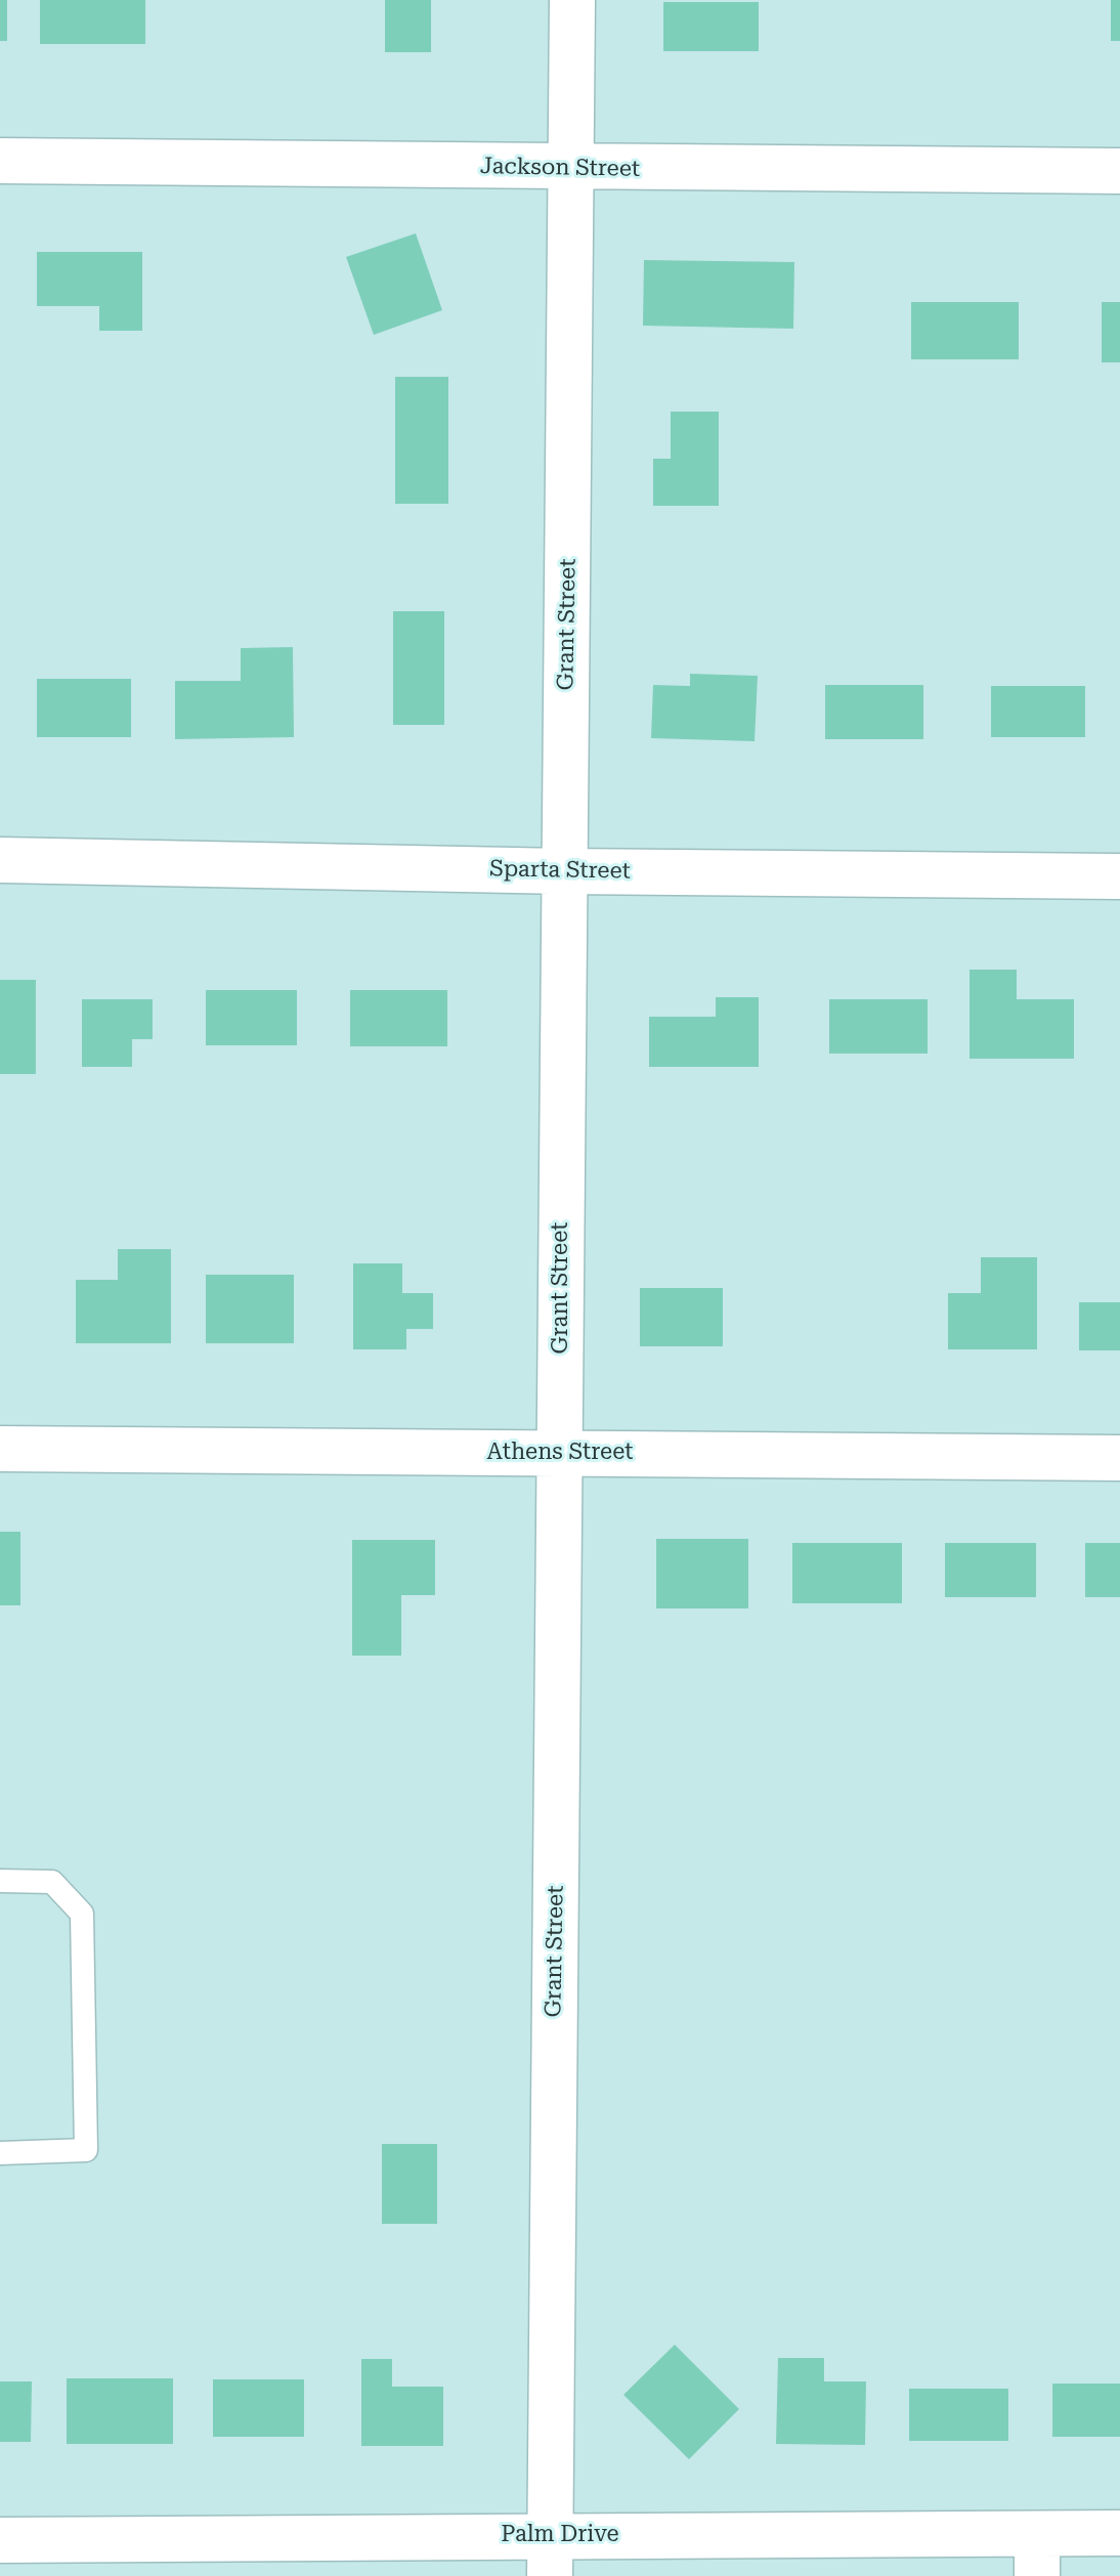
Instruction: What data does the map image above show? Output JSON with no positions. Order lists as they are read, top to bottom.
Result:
{
  "streets": {
    "street": [
      "Jackson Street",
      "Grant Street",
      "Sparta Street",
      "Athens Street",
      "Palm Drive"
    ]
  },
  "crossings": [
    ["Jackson Street", "Grant Street"],
    ["Grant Street", "Sparta Street"],
    ["Grant Street", "Athens Street"],
    ["Grant Street", "Palm Drive"]
  ]
}
